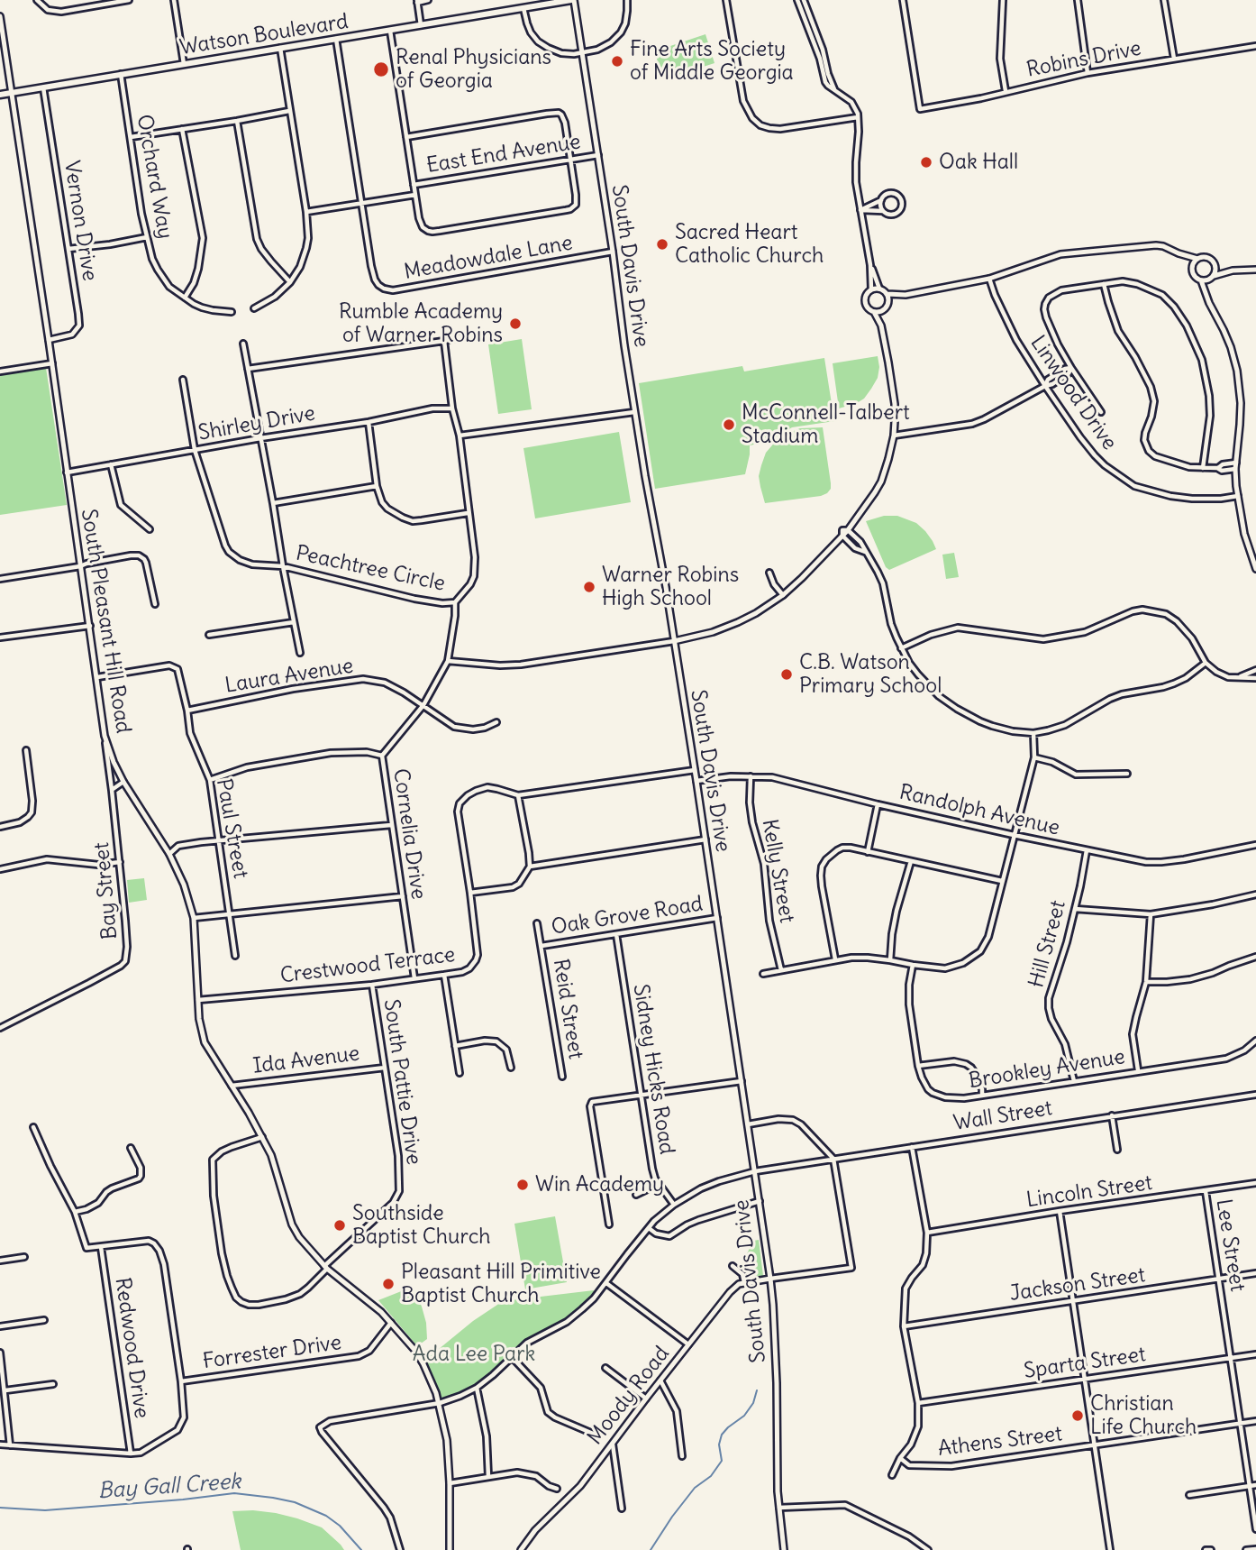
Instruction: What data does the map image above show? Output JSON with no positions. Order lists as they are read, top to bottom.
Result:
{
  "streets": {
    "main road": ["Watson Boulevard"],
    "street": [
      "Robins Drive",
      "East End Avenue",
      "Orchard Way",
      "Vernon Drive",
      "Meadowdale Lane",
      "South Davis Drive",
      "Linwood Drive",
      "Shirley Drive",
      "Peachtree Circle",
      "South Pleasant Hill Road",
      "Laura Avenue",
      "Randolph Avenue",
      "Paul Street",
      "Cornelia Drive",
      "Kelly Street",
      "Bay Street",
      "Oak Grove Road",
      "Hill Street",
      "Crestwood Terrace",
      "Reid Street",
      "Ida Avenue",
      "Sidney Hicks Road",
      "Brookley Avenue",
      "South Pattie Drive",
      "Wall Street",
      "Lincoln Street",
      "Lee Street",
      "Jackson Street",
      "Redwood Drive",
      "Forrester Drive",
      "Sparta Street",
      "Moody Road",
      "Athens Street"
    ]
  },
  "crossings": [
    ["Watson Boulevard", "Orchard Way"],
    ["Watson Boulevard", "Vernon Drive"],
    ["Watson Boulevard", "Meadowdale Lane"],
    ["Watson Boulevard", "South Davis Drive"],
    ["Watson Boulevard", "South Pleasant Hill Road"],
    ["East End Avenue", "Meadowdale Lane"],
    ["East End Avenue", "South Davis Drive"],
    ["Vernon Drive", "South Pleasant Hill Road"],
    ["Meadowdale Lane", "South Davis Drive"],
    ["South Davis Drive", "Randolph Avenue"],
    ["South Davis Drive", "Oak Grove Road"],
    ["South Davis Drive", "Crestwood Terrace"],
    ["South Davis Drive", "Wall Street"],
    ["Shirley Drive", "Peachtree Circle"],
    ["Shirley Drive", "South Pleasant Hill Road"],
    ["Peachtree Circle", "Cornelia Drive"],
    ["South Pleasant Hill Road", "Paul Street"],
    ["South Pleasant Hill Road", "Bay Street"],
    ["South Pleasant Hill Road", "Crestwood Terrace"],
    ["South Pleasant Hill Road", "Ida Avenue"],
    ["South Pleasant Hill Road", "South Pattie Drive"],
    ["South Pleasant Hill Road", "Wall Street"],
    ["South Pleasant Hill Road", "Forrester Drive"],
    ["Laura Avenue", "Paul Street"],
    ["Laura Avenue", "Cornelia Drive"],
    ["Randolph Avenue", "Kelly Street"],
    ["Randolph Avenue", "Hill Street"],
    ["Cornelia Drive", "Crestwood Terrace"],
    ["Oak Grove Road", "Reid Street"],
    ["Oak Grove Road", "Sidney Hicks Road"],
    ["Hill Street", "Brookley Avenue"],
    ["Crestwood Terrace", "South Pattie Drive"],
    ["Ida Avenue", "South Pattie Drive"],
    ["Sidney Hicks Road", "Wall Street"],
    ["Lincoln Street", "Lee Street"],
    ["Lee Street", "Jackson Street"],
    ["Lee Street", "Sparta Street"],
    ["Lee Street", "Athens Street"]
  ],
  "water": ["Bay Gall Creek"],
  "parks": ["Ada Lee Park"],
  "places": [
    "Fine Arts Society of Middle Georgia",
    "Renal Physicians of Georgia",
    "Oak Hall",
    "Sacred Heart Catholic Church",
    "Rumble Academy of Warner Robins",
    "McConnell-Talbert Stadium",
    "Warner Robins High School",
    "C.B. Watson Primary School",
    "Win Academy",
    "Southside Baptist Church",
    "Pleasant Hill Primitive Baptist Church",
    "Christian Life Church"
  ]
}
